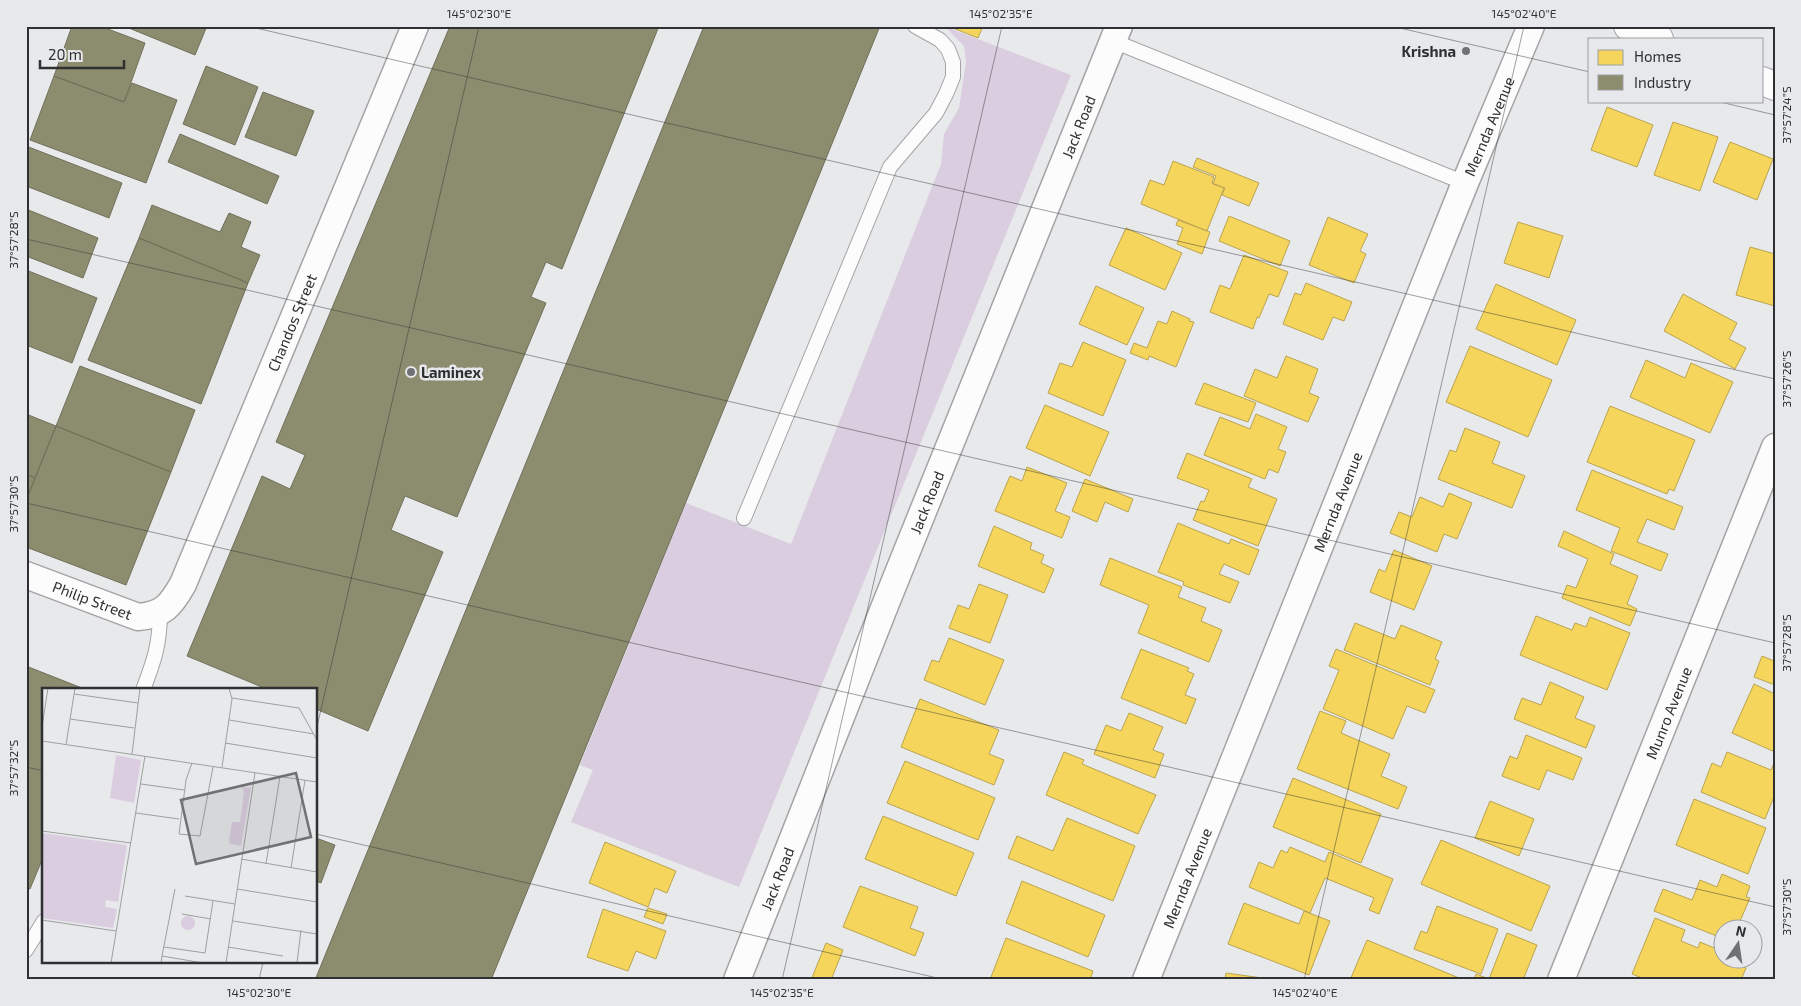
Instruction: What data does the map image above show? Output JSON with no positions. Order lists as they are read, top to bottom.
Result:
{
  "streets": {
    "street": [
      "Jack Road",
      "Mernda Avenue",
      "Chandos Street",
      "Philip Street",
      "Munro Avenue"
    ]
  },
  "crossings": [
    ["Chandos Street", "Philip Street"]
  ],
  "places": ["Krishna", "Laminex"],
  "legend": ["Homes", "Industry"],
  "scale_bar": "20 m",
  "north": "top",
  "coordinates": [
    "145°02'30\"E",
    "145°02'35\"E",
    "145°02'40\"E",
    "37°57'24\"S",
    "37°57'28\"S",
    "37°57'26\"S",
    "37°57'30\"S",
    "37°57'32\"S"
  ]
}
